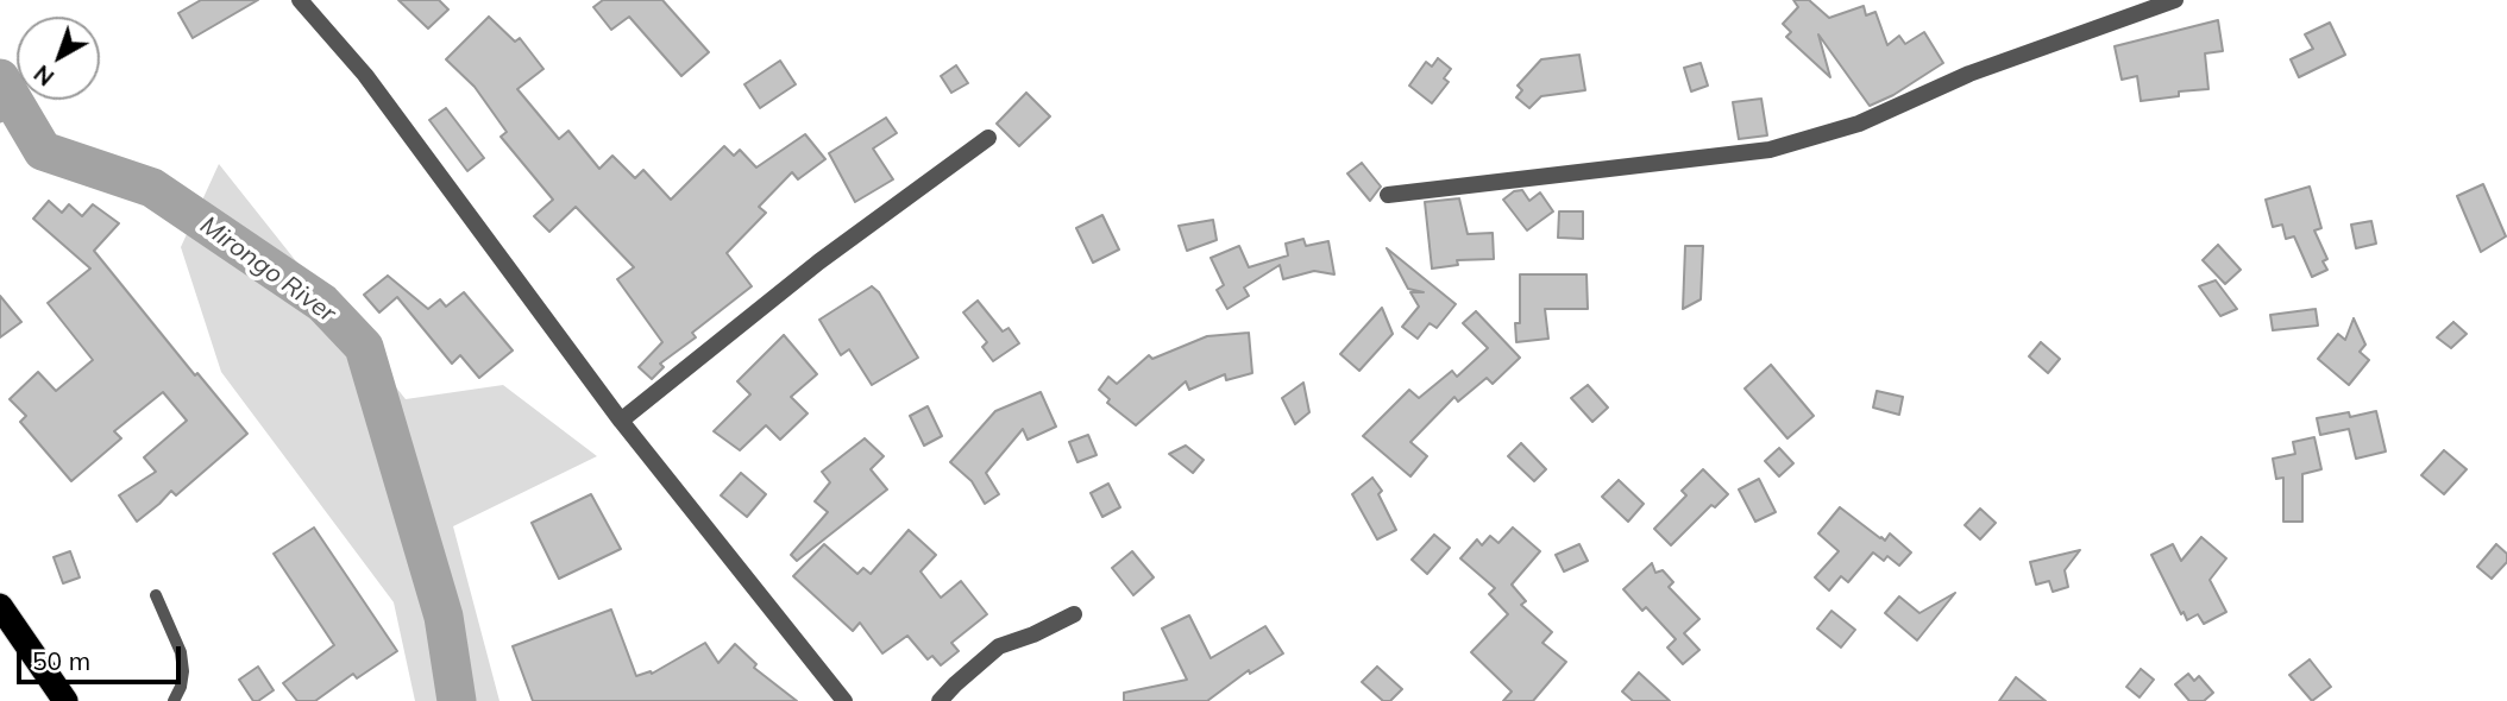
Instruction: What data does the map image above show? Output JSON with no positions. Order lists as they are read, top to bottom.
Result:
{
  "water": ["Mirongo River"],
  "scale_bar": "50 m",
  "north": "bottom left"
}
